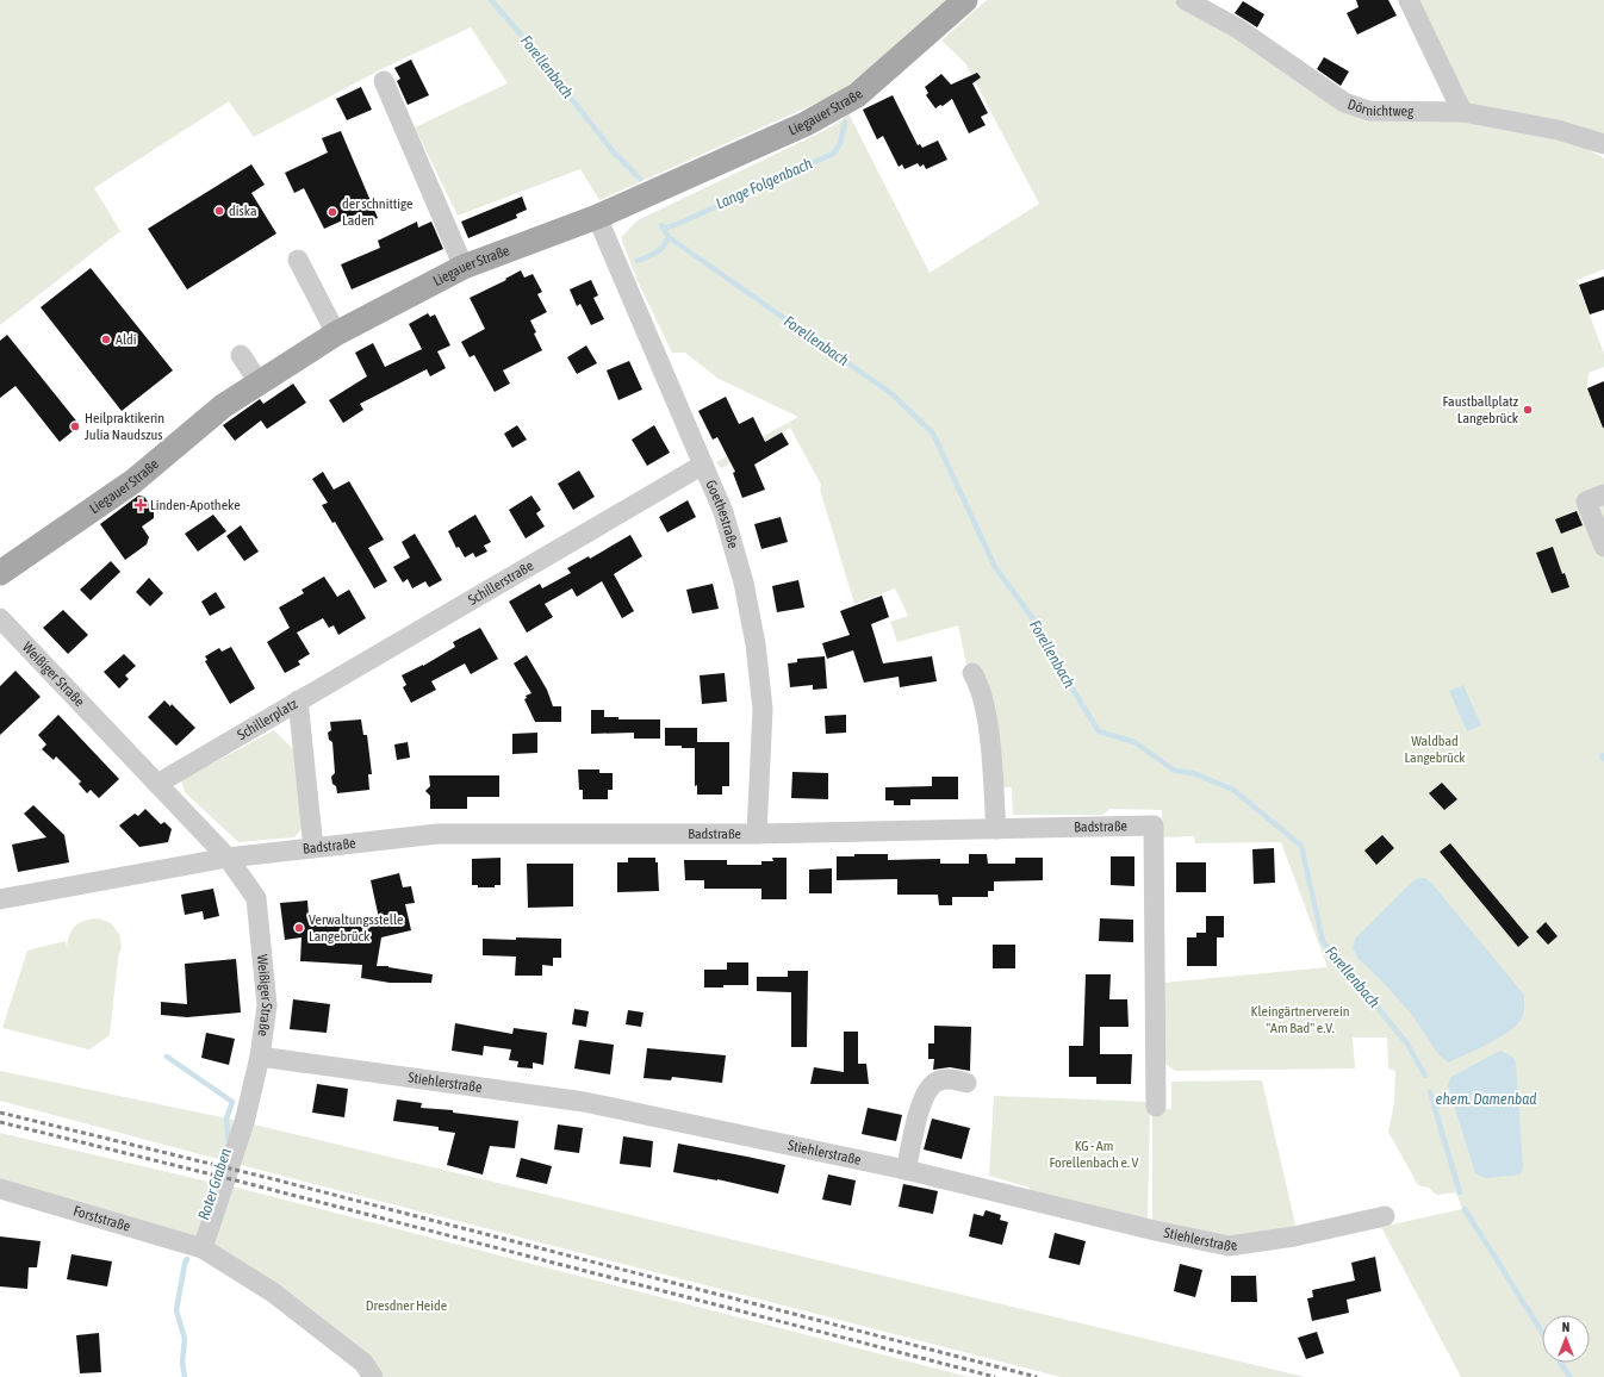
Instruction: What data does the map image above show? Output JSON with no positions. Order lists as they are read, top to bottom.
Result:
{
  "streets": {
    "main road": ["Liegauer Straße"],
    "street": [
      "Dörnichtweg",
      "Goethestraße",
      "Schillerstraße",
      "Weißiger Straße",
      "Schillerplatz",
      "Badstraße",
      "Stiehlerstraße",
      "Forststraße"
    ]
  },
  "crossings": [
    ["Liegauer Straße", "Goethestraße"],
    ["Goethestraße", "Schillerstraße"],
    ["Goethestraße", "Badstraße"],
    ["Schillerstraße", "Schillerplatz"],
    ["Weißiger Straße", "Schillerplatz"],
    ["Weißiger Straße", "Badstraße"],
    ["Weißiger Straße", "Stiehlerstraße"],
    ["Weißiger Straße", "Forststraße"],
    ["Schillerplatz", "Badstraße"]
  ],
  "water": [
    "Forellenbach",
    "Lange Folgenbach",
    "ehem. Damenbad",
    "Roter Graben"
  ],
  "parks": [
    "Waldbad Langebrück",
    "Kleingärtnerverein \"Am Bad\" e.V.",
    "KG - Am Forellenbach e. V",
    "Dresdner Heide"
  ],
  "places": {
    "other": [
      "diska",
      "der schnittige Laden",
      "Aldi",
      "Faustballplatz Langebrück",
      "Heilpraktikerin Julia Naudszus",
      "Verwaltungsstelle Langebrück"
    ],
    "health": ["Linden-Apotheke"]
  },
  "north": "top"
}
